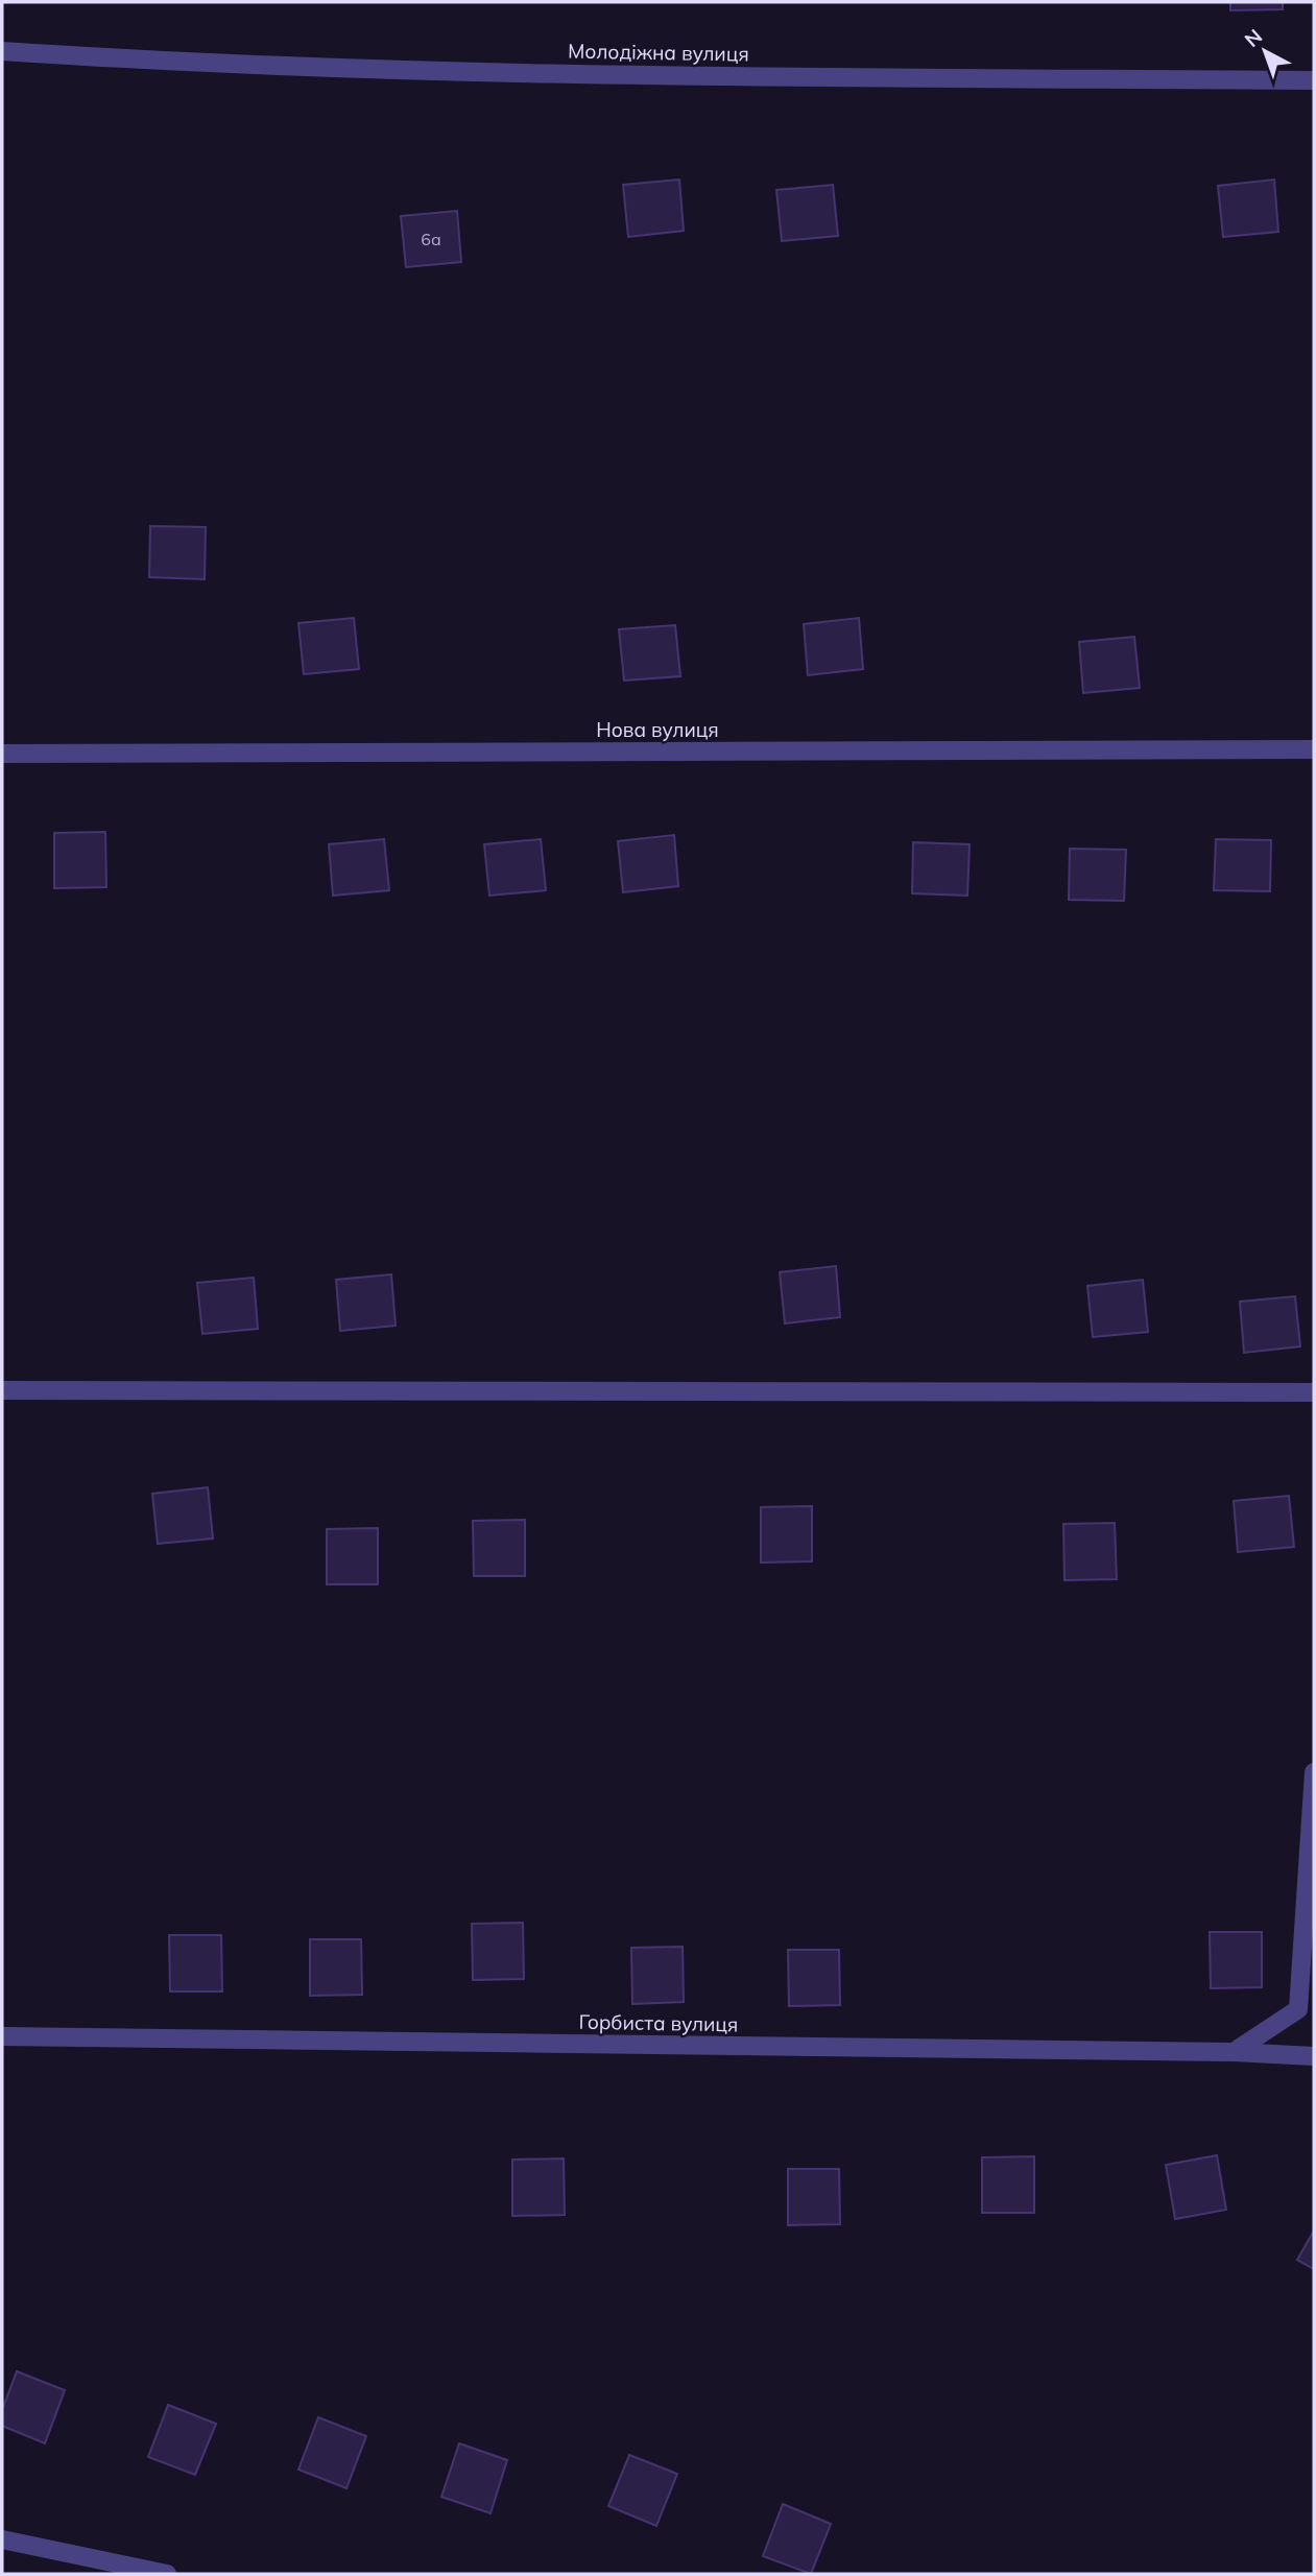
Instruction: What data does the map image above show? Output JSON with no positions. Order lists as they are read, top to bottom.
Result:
{
  "streets": {
    "street": ["Молодіжна вулиця", "Нова вулиця", "Горбиста вулиця"]
  },
  "house_numbers": ["6а"],
  "north": "top left"
}
